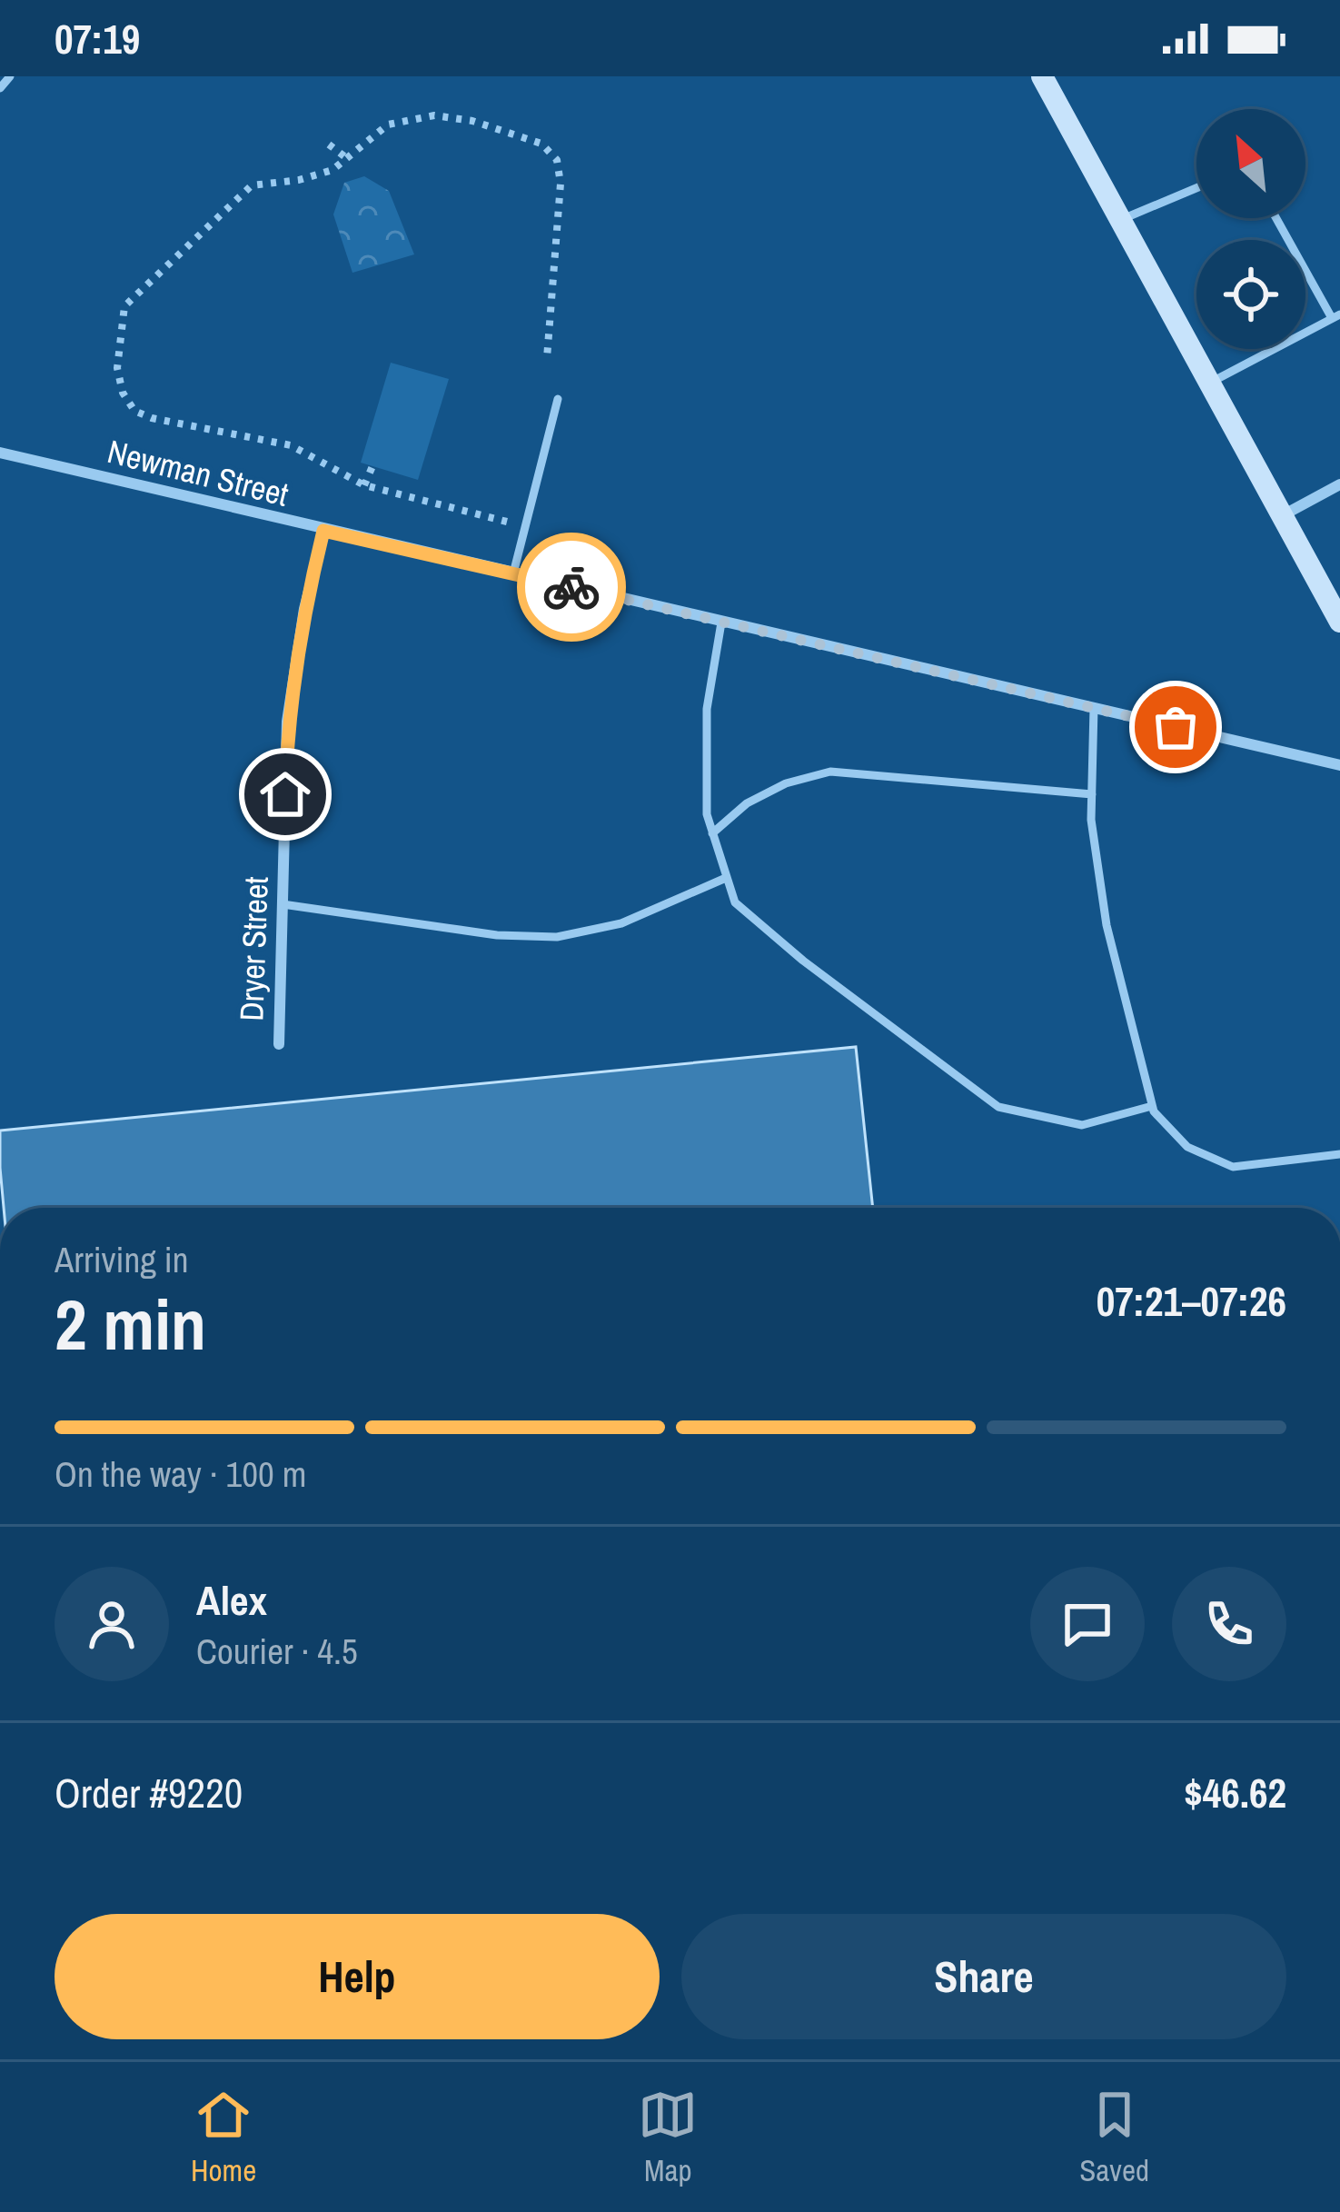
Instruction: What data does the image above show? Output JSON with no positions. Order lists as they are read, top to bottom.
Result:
{
  "streets": {
    "street": ["Newman Street", "Dryer Street"]
  },
  "crossings": [
    ["Newman Street", "Dryer Street"]
  ],
  "north": "top left",
  "page": {
    "status": "07:19",
    "heading": ["2 min", "Arriving in", "07:21–07:26"],
    "panel": [
      "Alex",
      "Courier · 4.5",
      "Order #9220",
      "$46.62"
    ],
    "bar": "On the way · 100 m",
    "buttons": ["Help", "Share"],
    "tabs": ["Home", "Map", "Saved"]
  }
}
